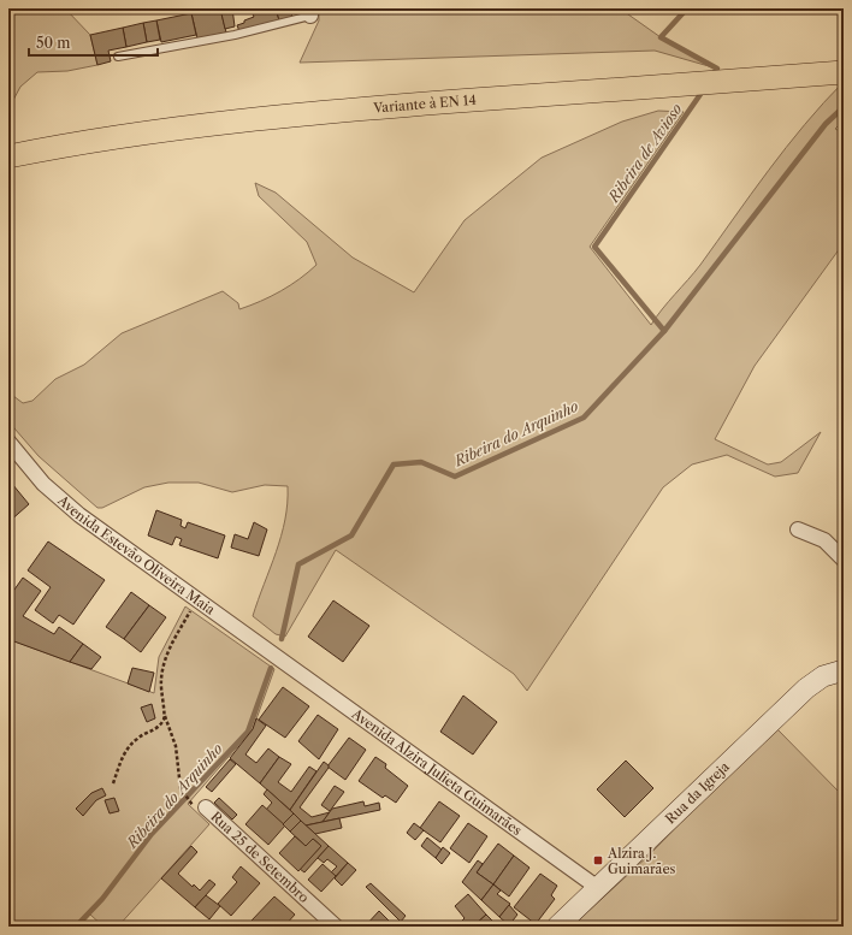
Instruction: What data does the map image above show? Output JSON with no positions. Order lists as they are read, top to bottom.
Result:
{
  "streets": {
    "main road": ["Variante à EN 14"],
    "street": [
      "Avenida Estevão Oliveira Maia",
      "Avenida Alzira Julieta Guimarães",
      "Rua da Igreja",
      "Rua 25 de Setembro"
    ]
  },
  "crossings": [
    ["Avenida Estevão Oliveira Maia", "Avenida Alzira Julieta Guimarães"],
    ["Avenida Alzira Julieta Guimarães", "Rua da Igreja"]
  ],
  "water": ["Ribeira de Avioso", "Ribeira do Arquinho"],
  "places": {
    "transit": ["Alzira J. Guimarães"]
  },
  "scale_bar": "50 m"
}
